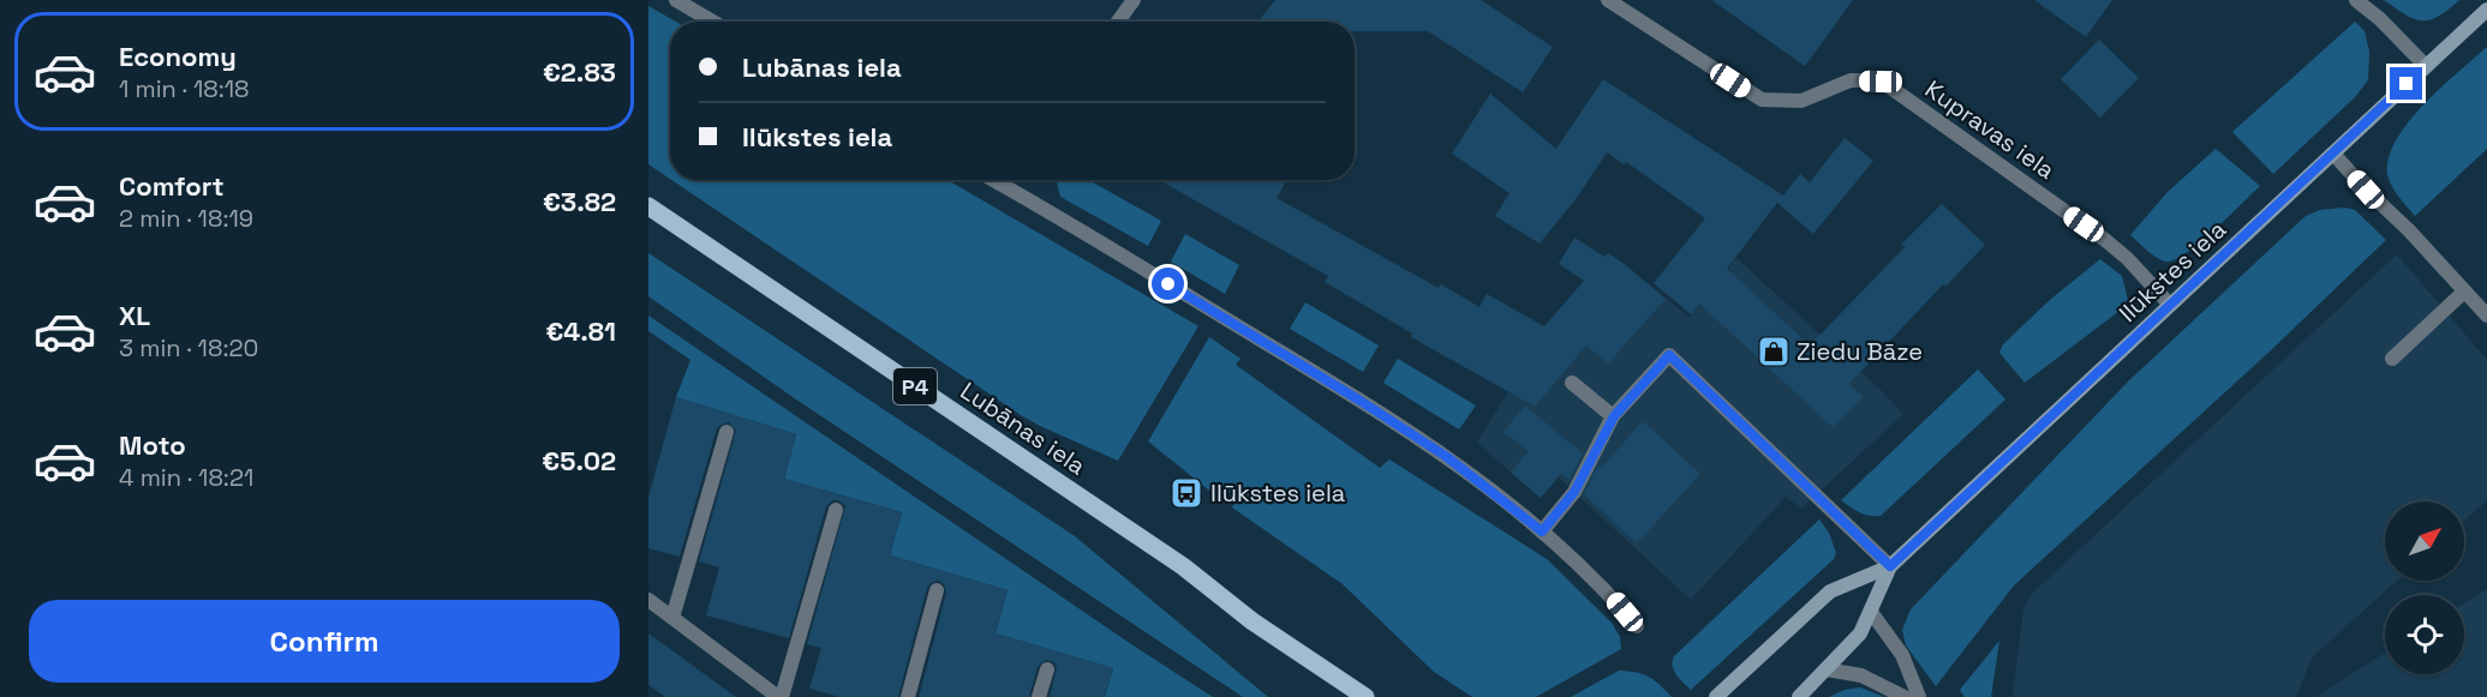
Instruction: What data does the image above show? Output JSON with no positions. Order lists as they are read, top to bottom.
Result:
{
  "streets": {
    "main road": ["P4", "Lubānas iela"],
    "street": ["Kupravas iela", "Ilūkstes iela"]
  },
  "crossings": [
    ["Kupravas iela", "Ilūkstes iela"]
  ],
  "places": {
    "shop": ["Ziedu Bāze"],
    "bus stop": ["Ilūkstes iela"]
  },
  "north": "top right",
  "page": {
    "list": [
      {
        "name": "Economy",
        "note": "1 min · 18:18",
        "value": "€2.83"
      },
      {
        "name": "Comfort",
        "note": "2 min · 18:19",
        "value": "€3.82"
      },
      {
        "name": "XL",
        "note": "3 min · 18:20",
        "value": "€4.81"
      },
      {
        "name": "Moto",
        "note": "4 min · 18:21",
        "value": "€5.02"
      }
    ],
    "banner": ["Lubānas iela", "Ilūkstes iela"],
    "buttons": "Confirm"
  }
}
